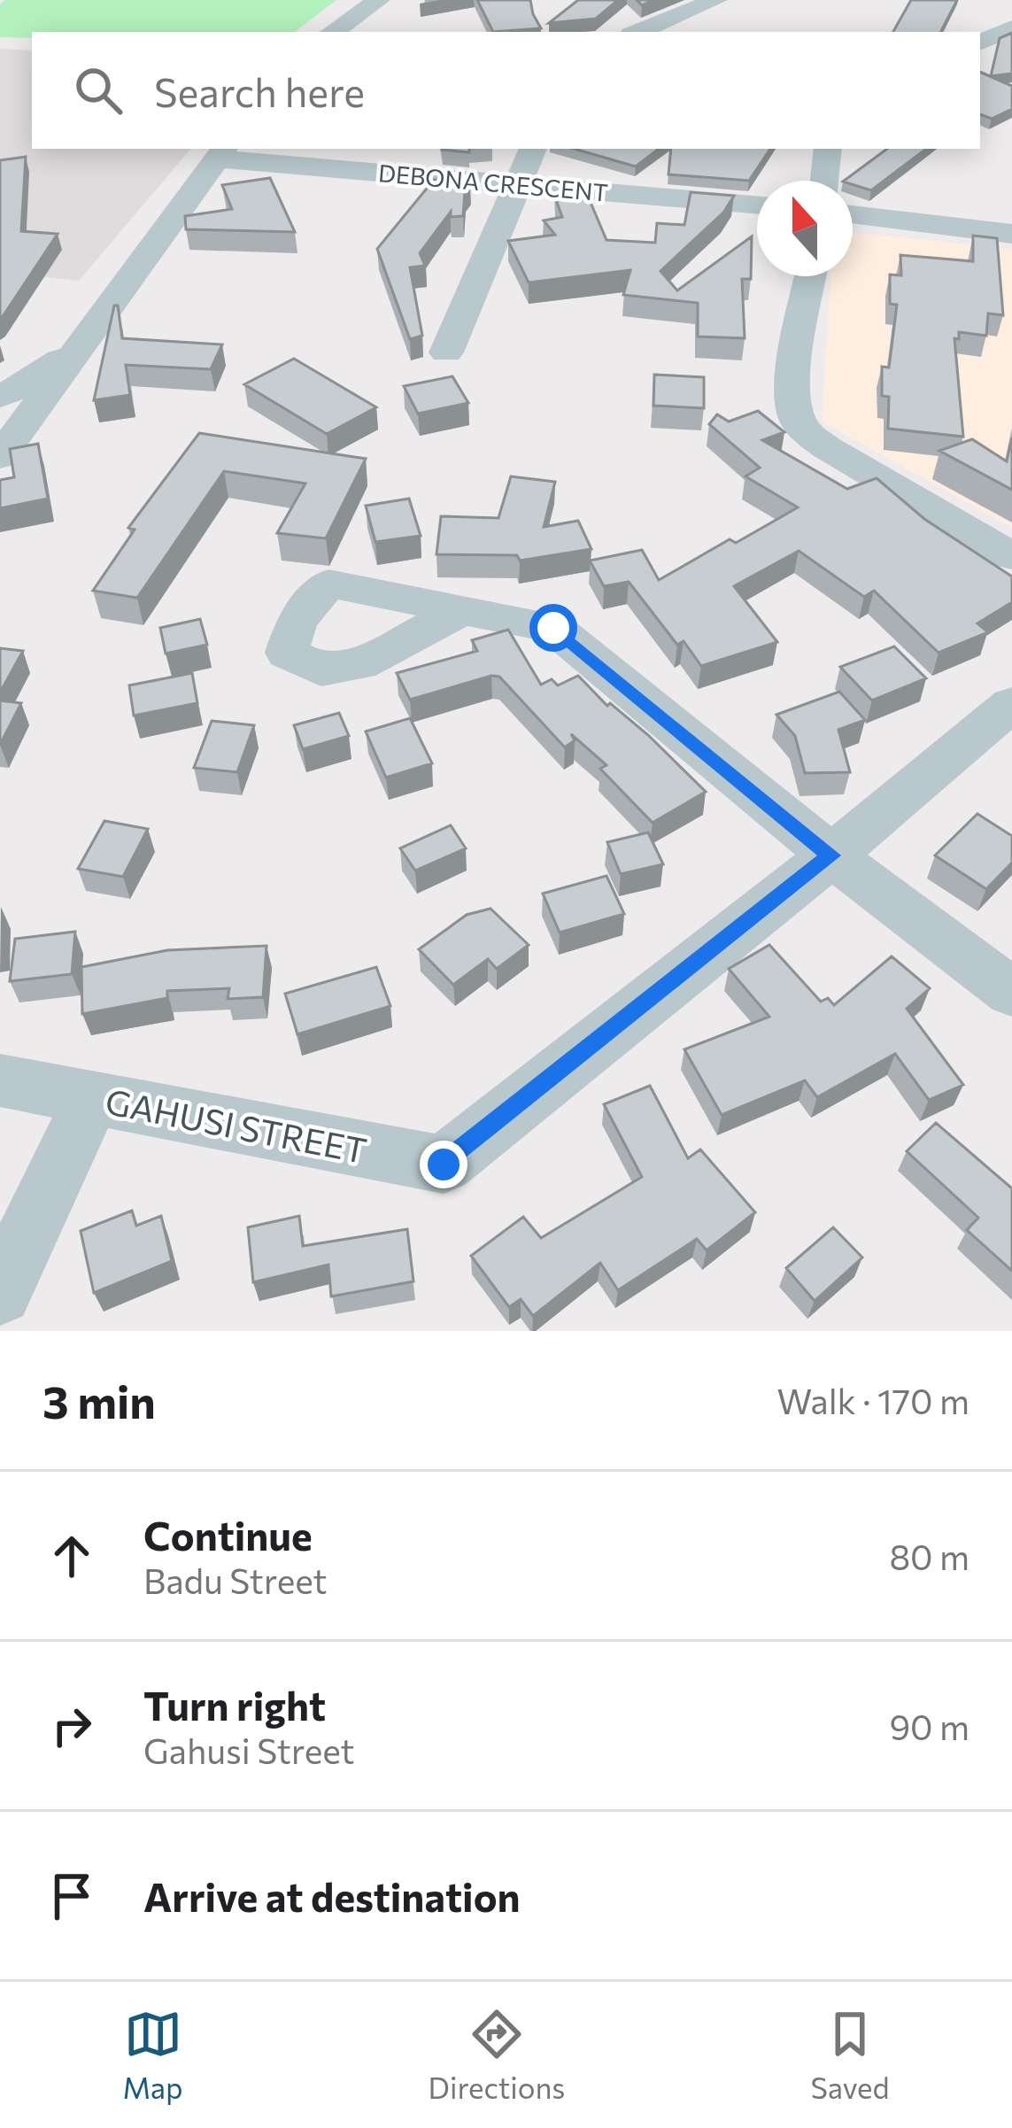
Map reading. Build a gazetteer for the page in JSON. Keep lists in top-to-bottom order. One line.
{"streets":{"street":["DEBONA CRESCENT","GAHUSI STREET"]},"north":"top","page":{"search":"Search here","heading":["3 min","Walk · 170 m"],"list":[["Continue","Badu Street","80 m"],["Turn right","Gahusi Street","90 m"],"Arrive at destination"],"nav":["Map","Directions","Saved"]}}
